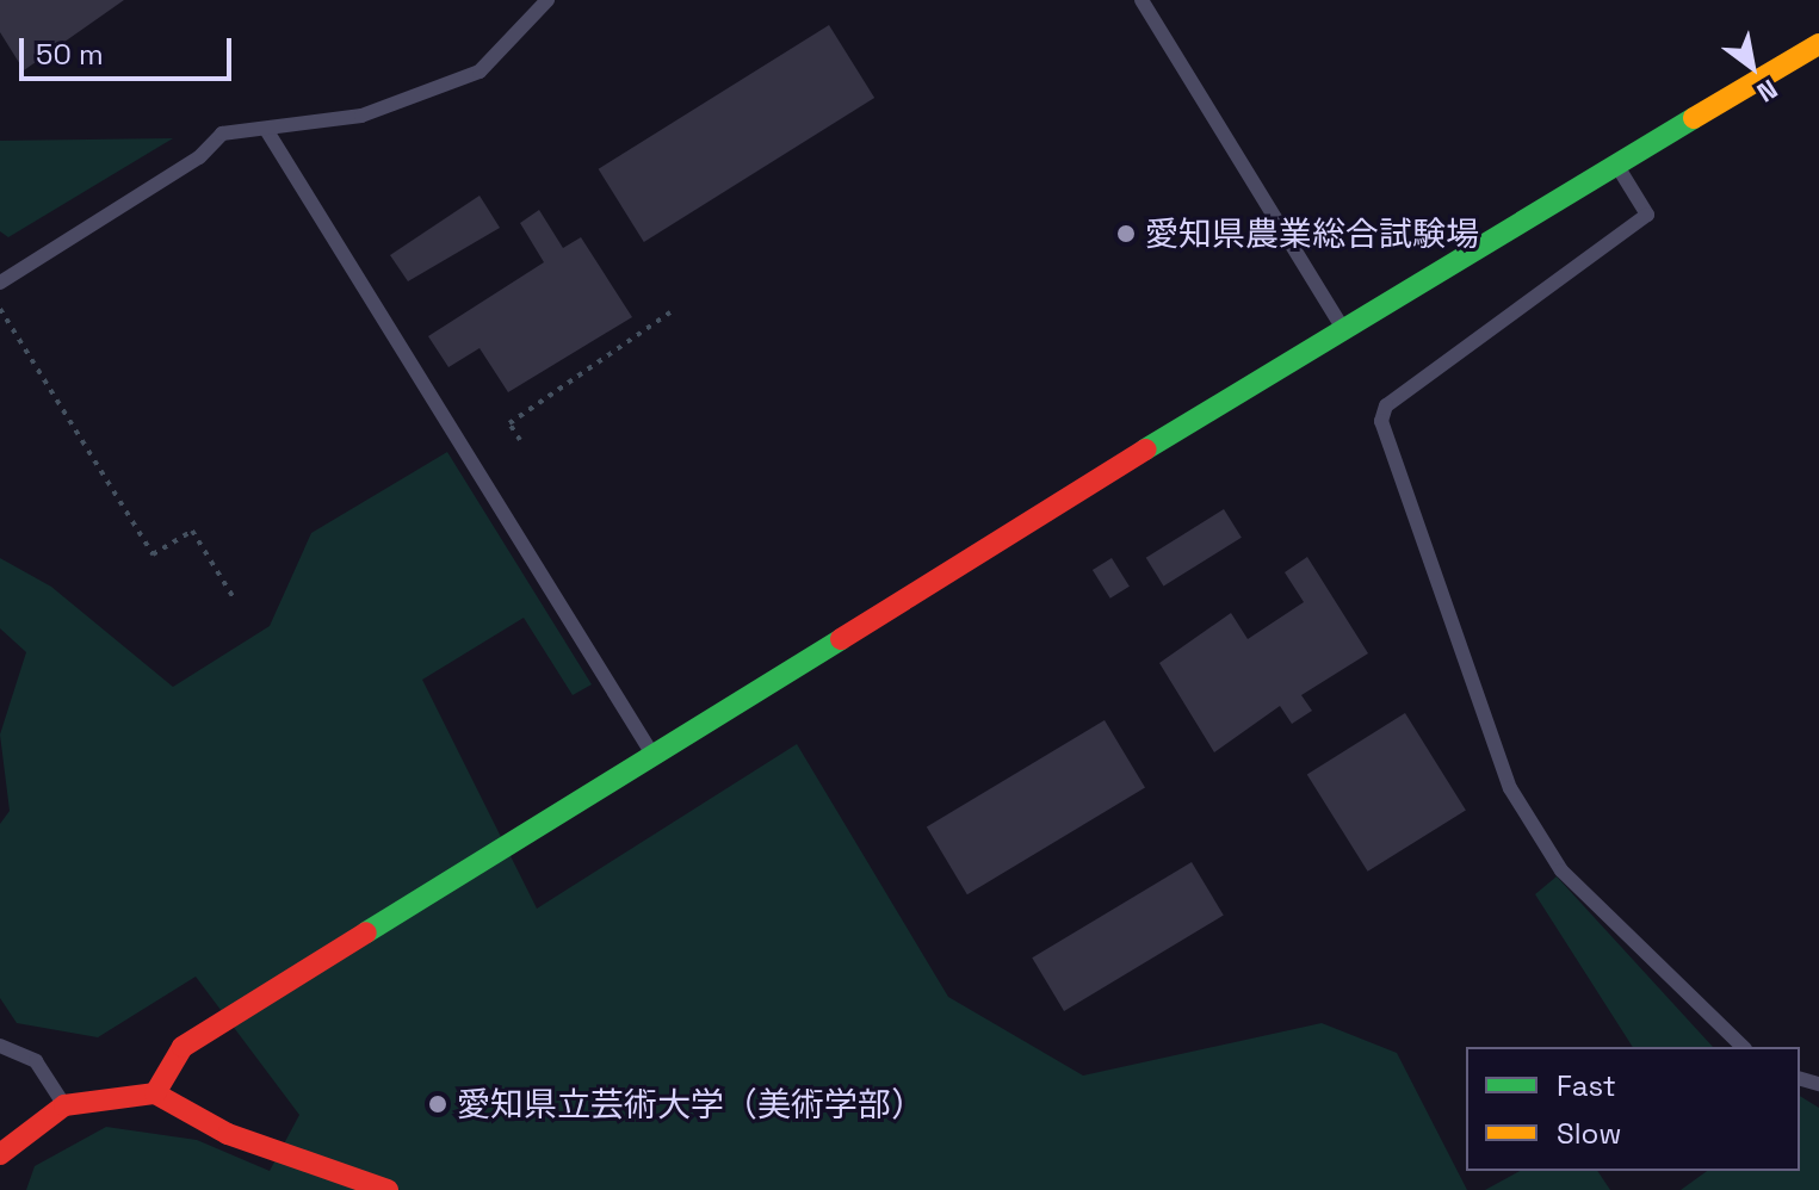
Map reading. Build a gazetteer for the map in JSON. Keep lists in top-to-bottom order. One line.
{"places":["愛知県農業総合試験場","愛知県立芸術大学（美術学部）"],"legend":["Fast","Slow"],"scale_bar":"50 m","north":"bottom right"}
